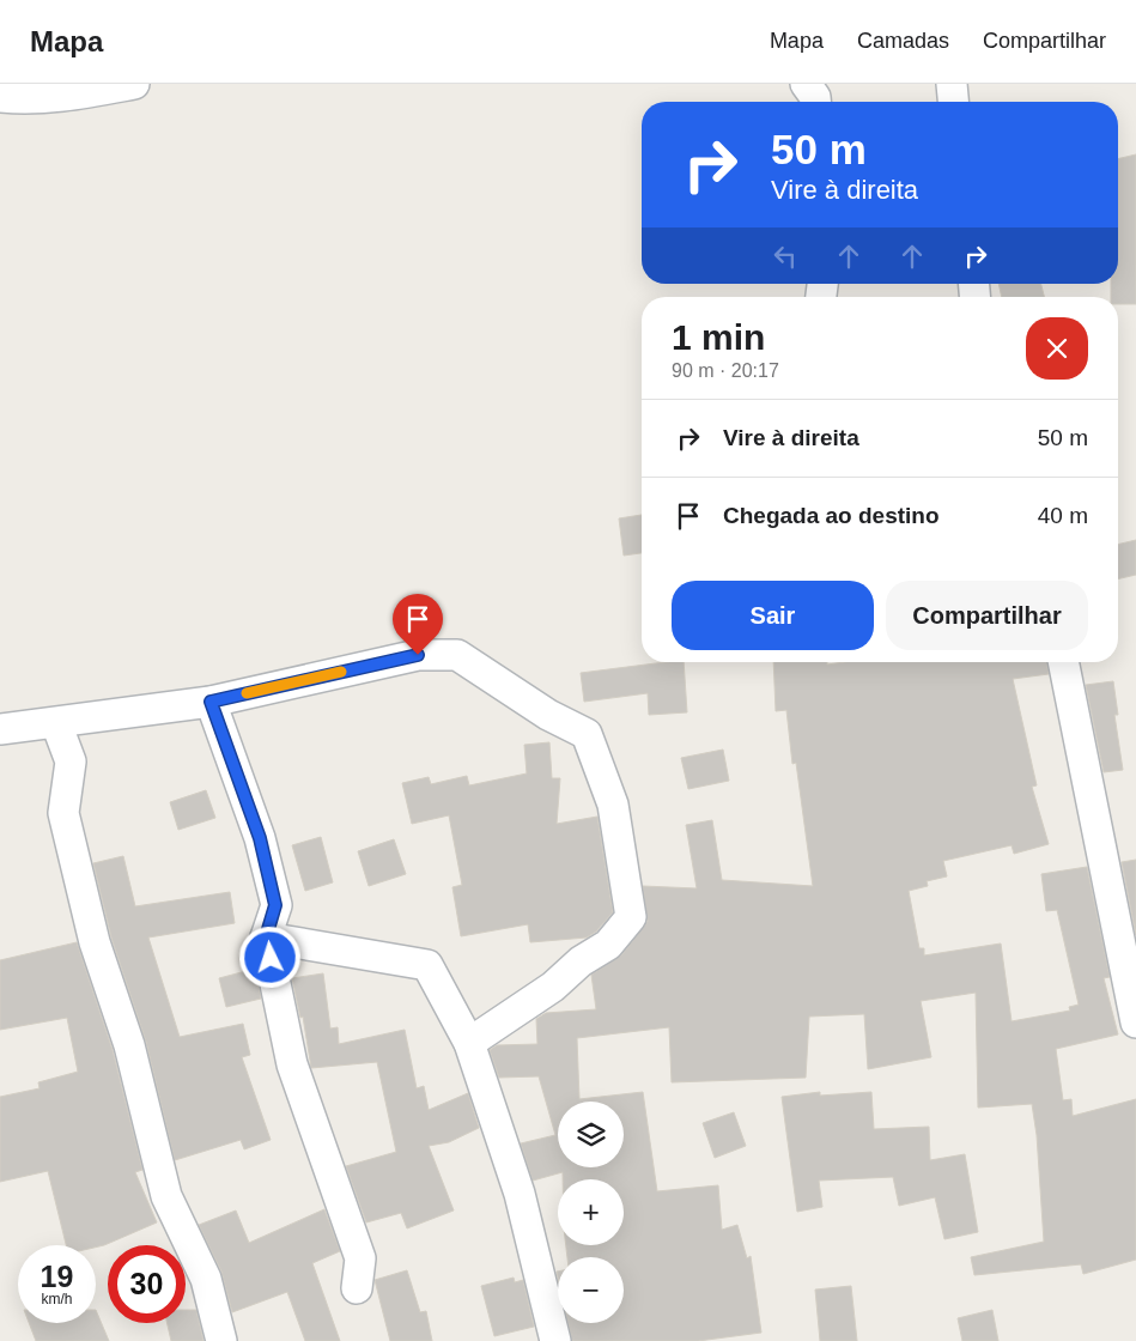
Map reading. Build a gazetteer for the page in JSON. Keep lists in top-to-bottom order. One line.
{"page":{"header":"Mapa","nav":["Mapa","Camadas","Compartilhar"],"turn":["50 m","Vire à direita"],"heading":["1 min","90 m · 20:17"],"list":[{"name":"Vire à direita","value":"50 m"},{"name":"Chegada ao destino","value":"40 m"}],"buttons":["Sair","Compartilhar"],"map_buttons":["+","−"],"speed":"19 km/h","limit":"30"}}
